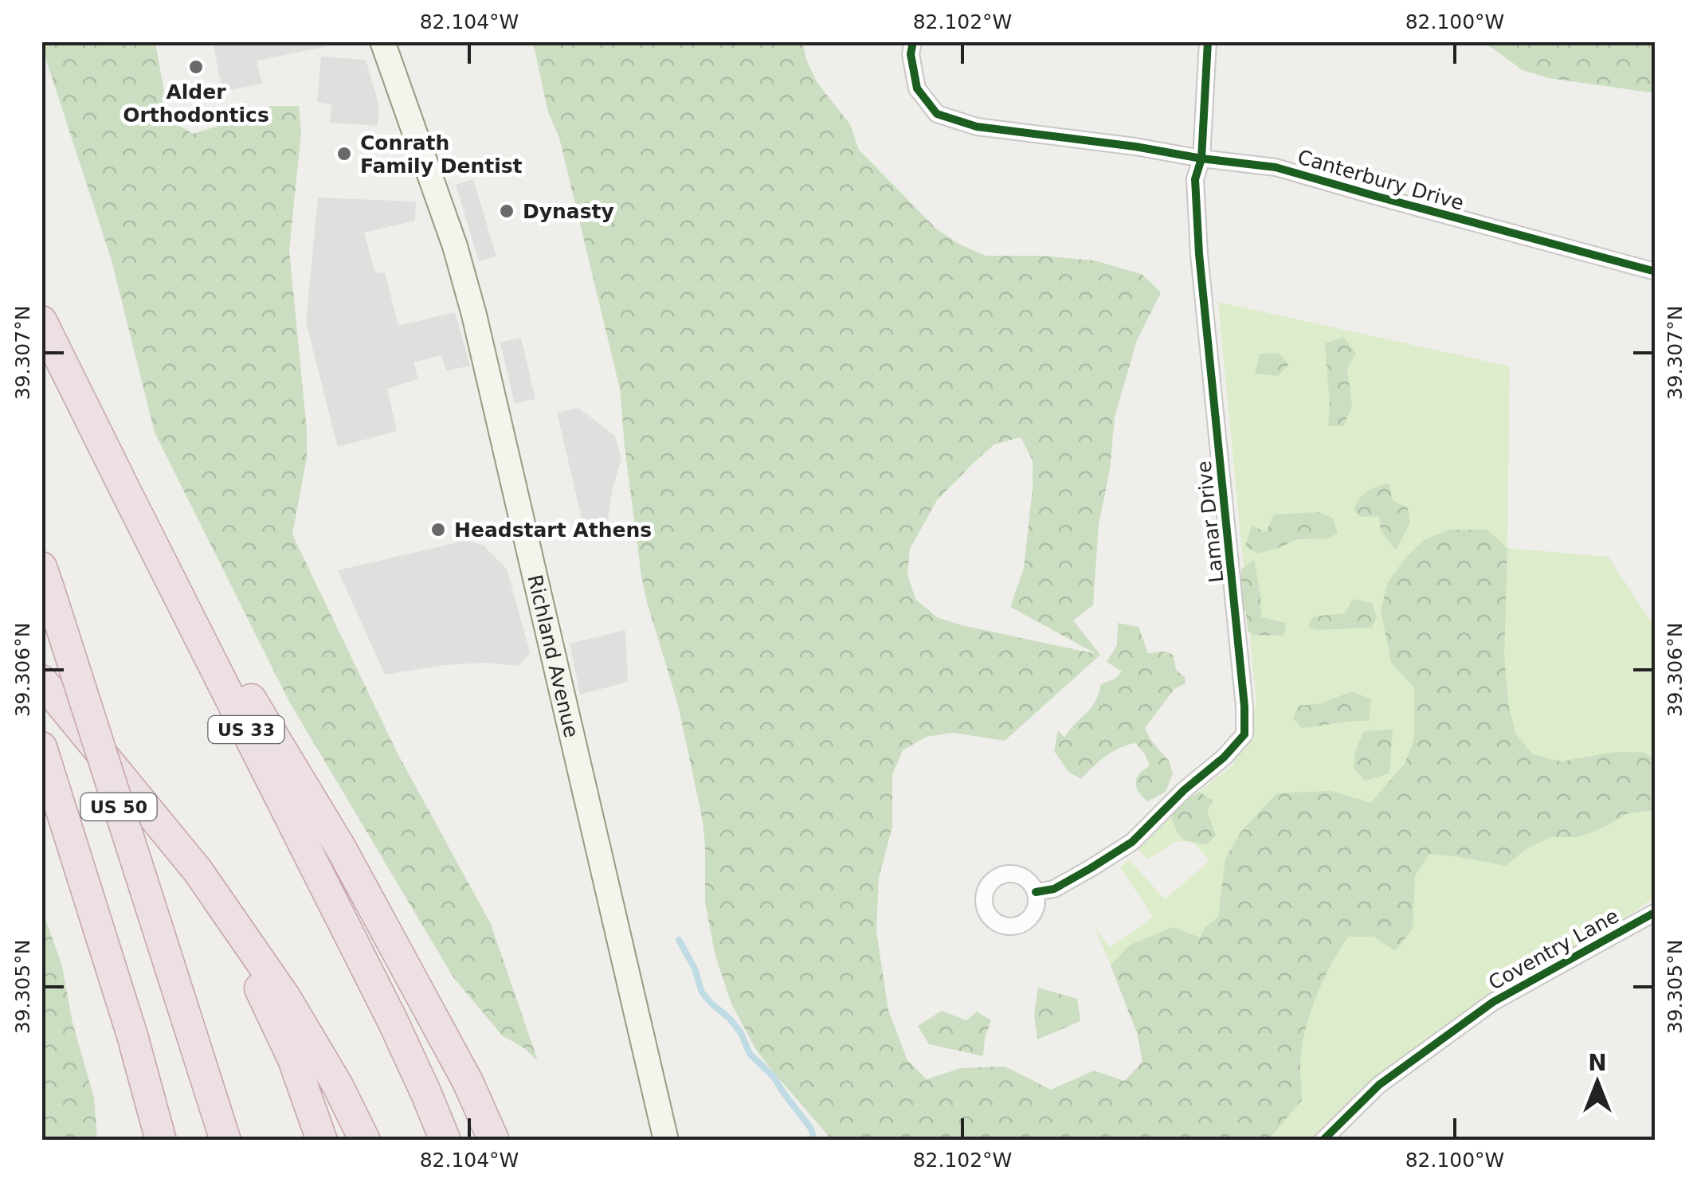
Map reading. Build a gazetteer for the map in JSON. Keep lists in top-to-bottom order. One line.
{"streets":{"highway":["US 33","US 50"],"main road":["Richland Avenue"],"street":["Canterbury Drive","Lamar Drive","Coventry Lane"]},"crossings":[["Canterbury Drive","Lamar Drive"]],"places":["Alder Orthodontics","Conrath Family Dentist","Dynasty","Headstart Athens"],"north":"top","coordinates":["82.104°W","82.102°W","82.100°W","39.307°N","39.306°N","39.305°N"]}
